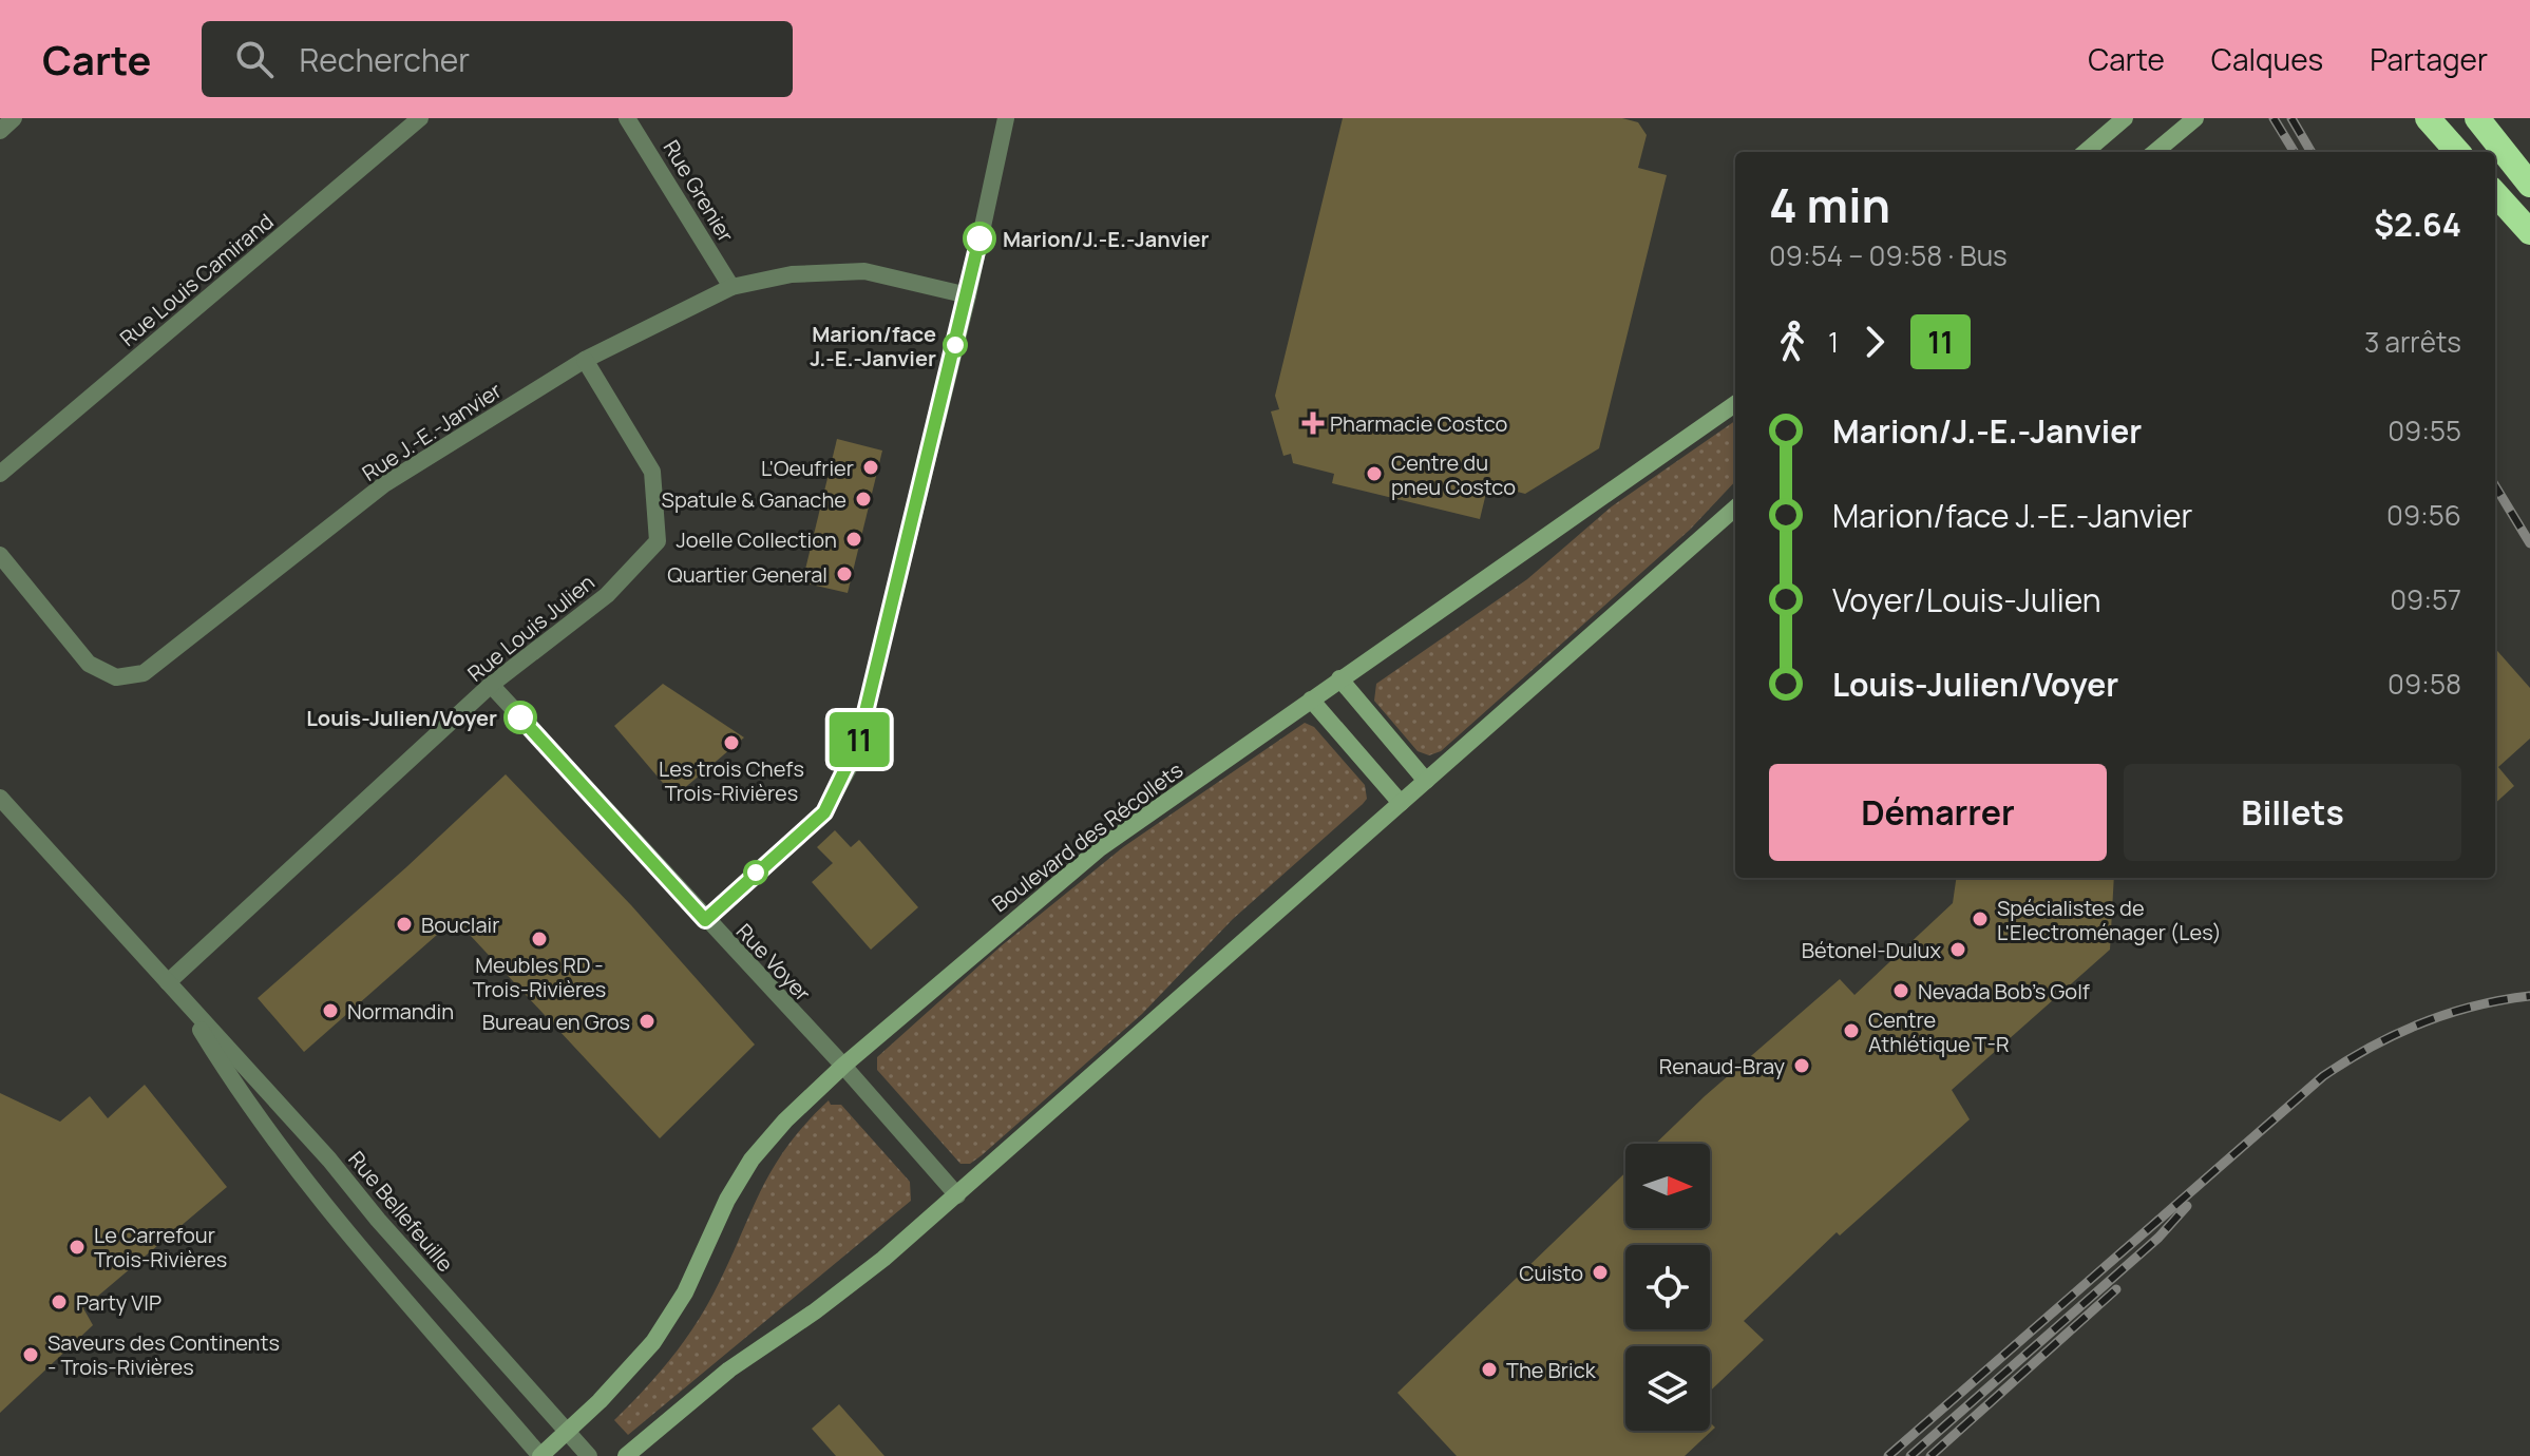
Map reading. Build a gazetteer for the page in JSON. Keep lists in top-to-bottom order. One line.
{"streets":{"main road":["Boulevard des Récollets"],"street":["Rue Grenier","Rue Louis Camirand","Rue J.-E.-Janvier","Rue Louis Julien","Rue Voyer","Rue Bellefeuille"]},"crossings":[["Rue Grenier","Rue J.-E.-Janvier"],["Rue J.-E.-Janvier","Rue Louis Julien"],["Rue Louis Julien","Rue Voyer"],["Rue Louis Julien","Rue Bellefeuille"],["Boulevard des Récollets","Rue Voyer"],["Boulevard des Récollets","Rue Bellefeuille"]],"places":{"other":["Marion/J.-E.-Janvier","Marion/face J.-E.-Janvier","L'Oeufrier","Centre du pneu Costco","Spatule & Ganache","Joelle Collection","Quartier General","Louis-Julien/Voyer","Les trois Chefs Trois-Rivières","Spécialistes de L'Electroménager (Les)","Bouclair","Meubles RD - Trois-Rivières","Bétonel-Dulux","Nevada Bob's Golf","Normandin","Bureau en Gros","Centre Athlétique T-R","Renaud-Bray","Le Carrefour Trois-Rivières","Cuisto","Party VIP","Saveurs des Continents - Trois-Rivières","The Brick"],"health":["Pharmacie Costco"]},"lines":["bus line 11"],"north":"right","page":{"header":"Carte","search":"Rechercher","nav":["Carte","Calques","Partager"],"on_map":"11","heading":["4 min","09:54 – 09:58 · Bus","$2.64"],"legs":["1","11","3 arrêts"],"list":[{"name":"Marion/J.-E.-Janvier","value":"09:55"},{"name":"Marion/face J.-E.-Janvier","value":"09:56"},{"name":"Voyer/Louis-Julien","value":"09:57"},{"name":"Louis-Julien/Voyer","value":"09:58"}],"buttons":["Démarrer","Billets"]}}
